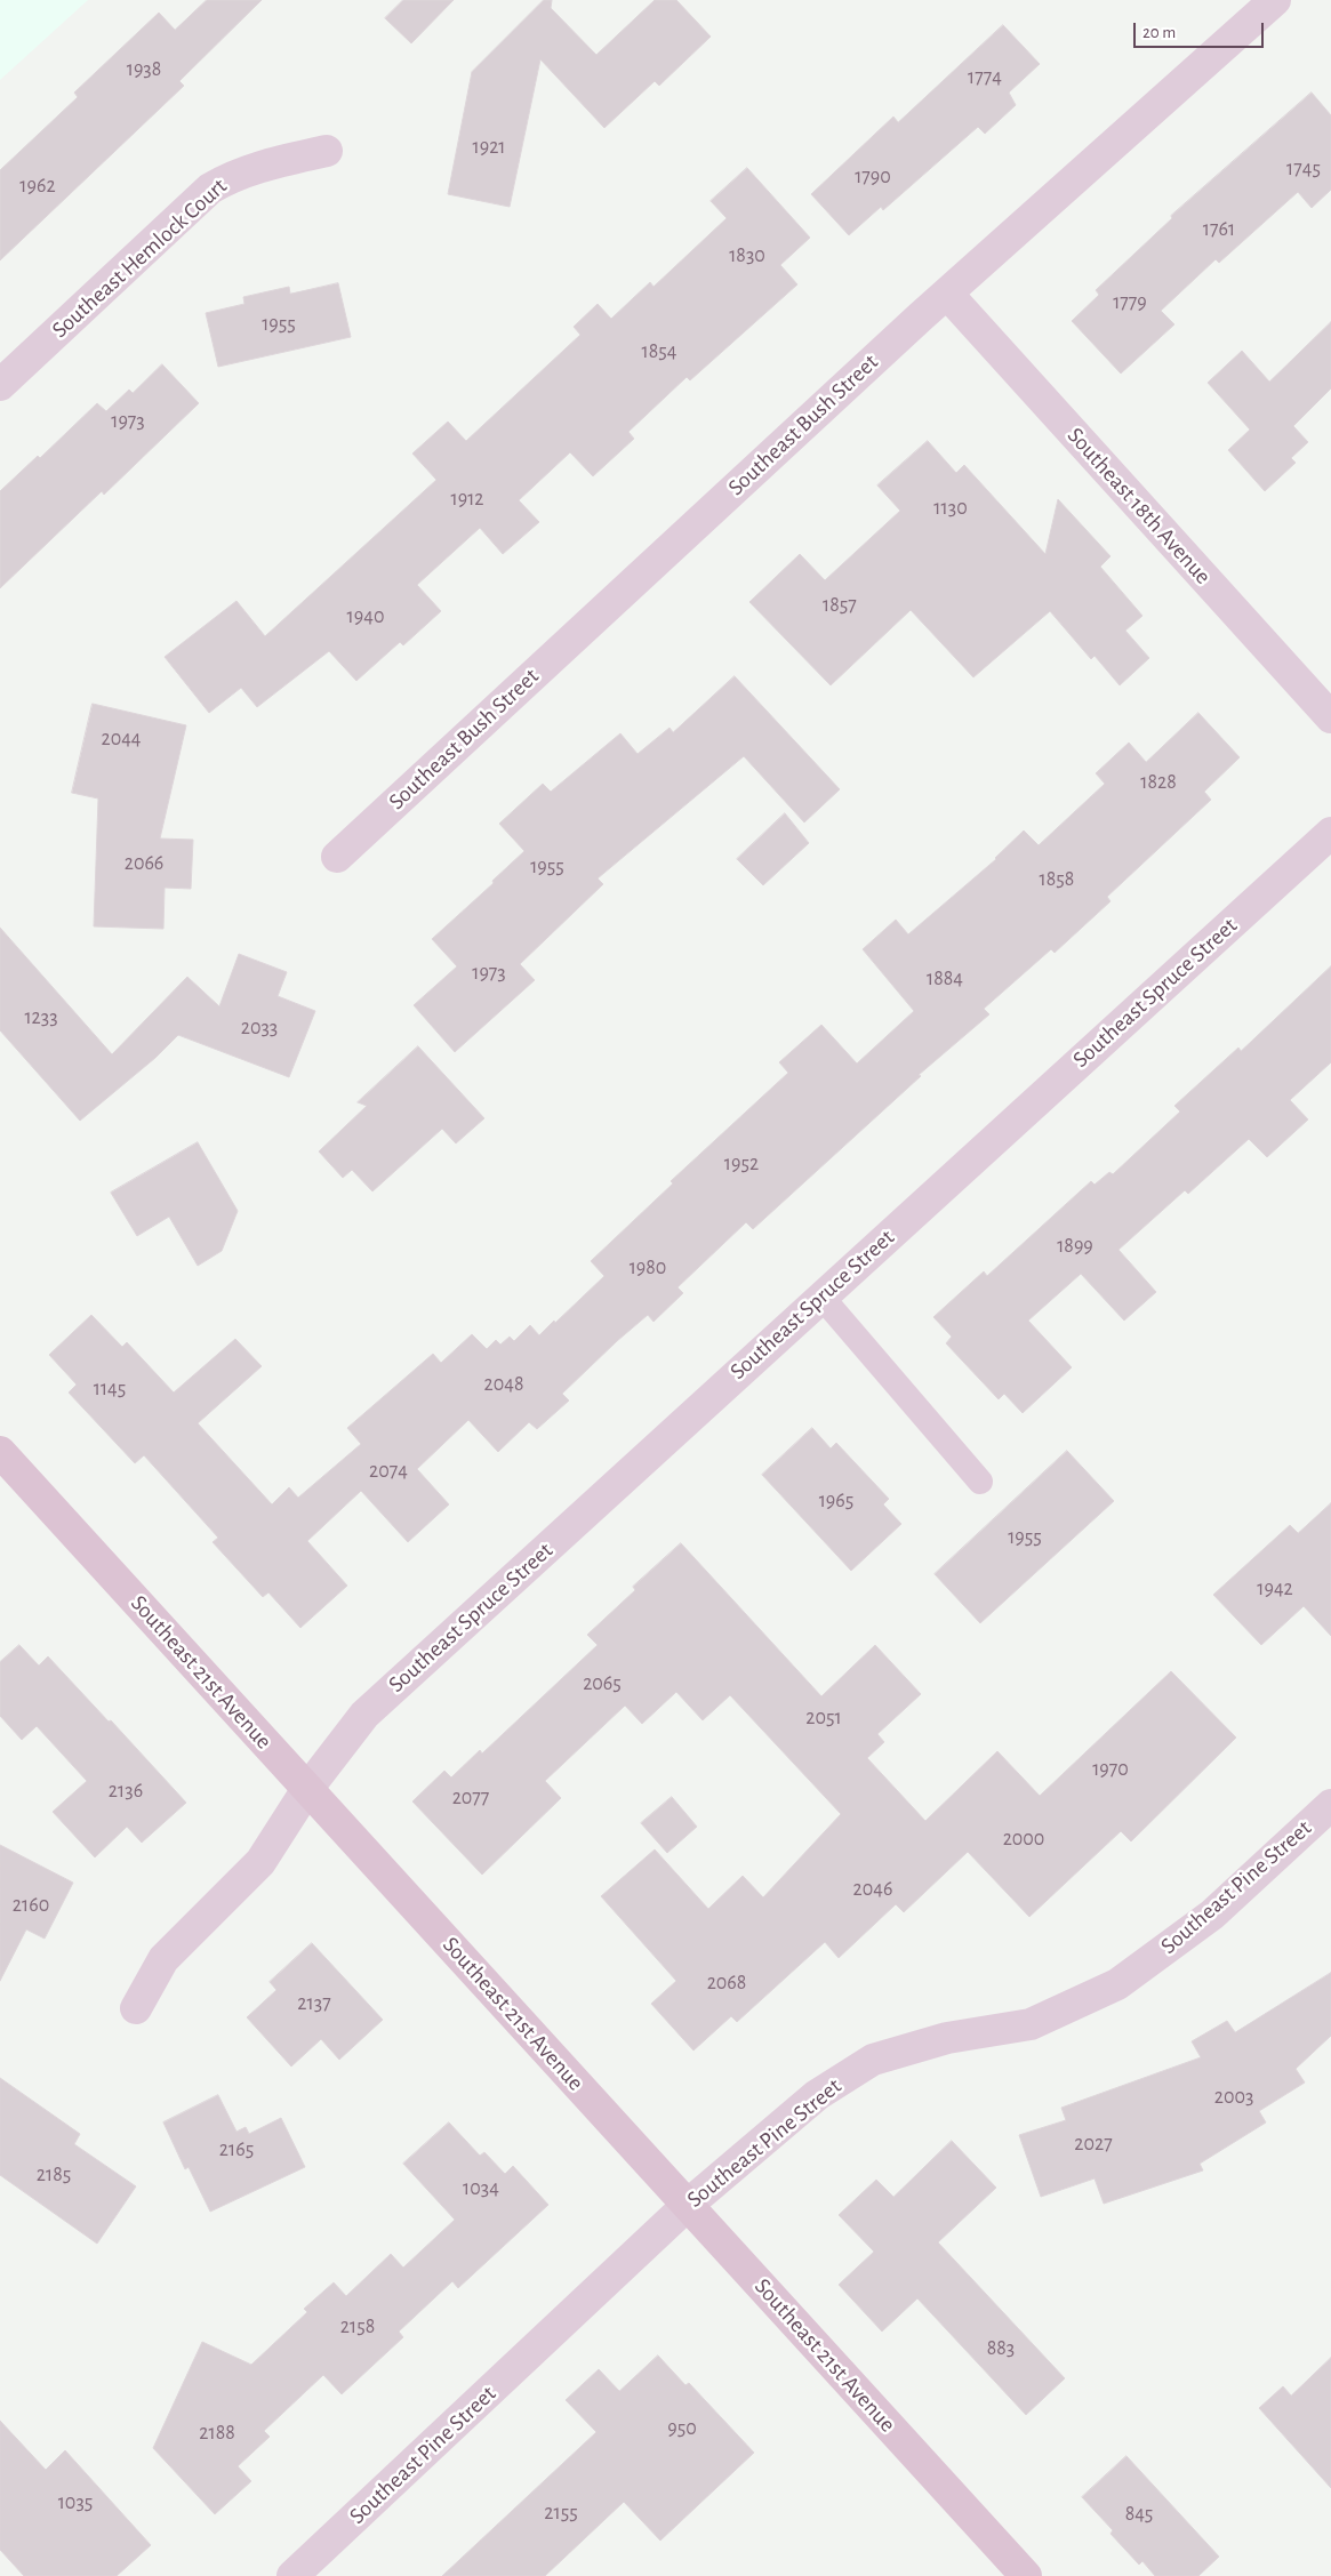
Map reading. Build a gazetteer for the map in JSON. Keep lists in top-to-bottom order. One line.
{"streets":{"street":["Southeast Hemlock Court","Southeast Bush Street","Southeast 18th Avenue","Southeast Spruce Street","Southeast 21st Avenue","Southeast Pine Street"]},"crossings":[["Southeast Bush Street","Southeast 18th Avenue"],["Southeast Spruce Street","Southeast 21st Avenue"],["Southeast 21st Avenue","Southeast Pine Street"]],"house_numbers":["1938","1774","1921","1745","1790","1962","1761","1830","1779","1955","1854","1973","1912","1130","1857","1940","2044","1828","2066","1955","1858","1973","1884","1233","2033","1952","1899","1980","2048","1145","2074","1965","1955","1942","2065","2051","1970","2136","2077","2000","2046","2160","2068","2137","2003","2027","2165","2185","1034","2158","883","950","2188","1035","2155","845"],"scale_bar":"20 m"}
